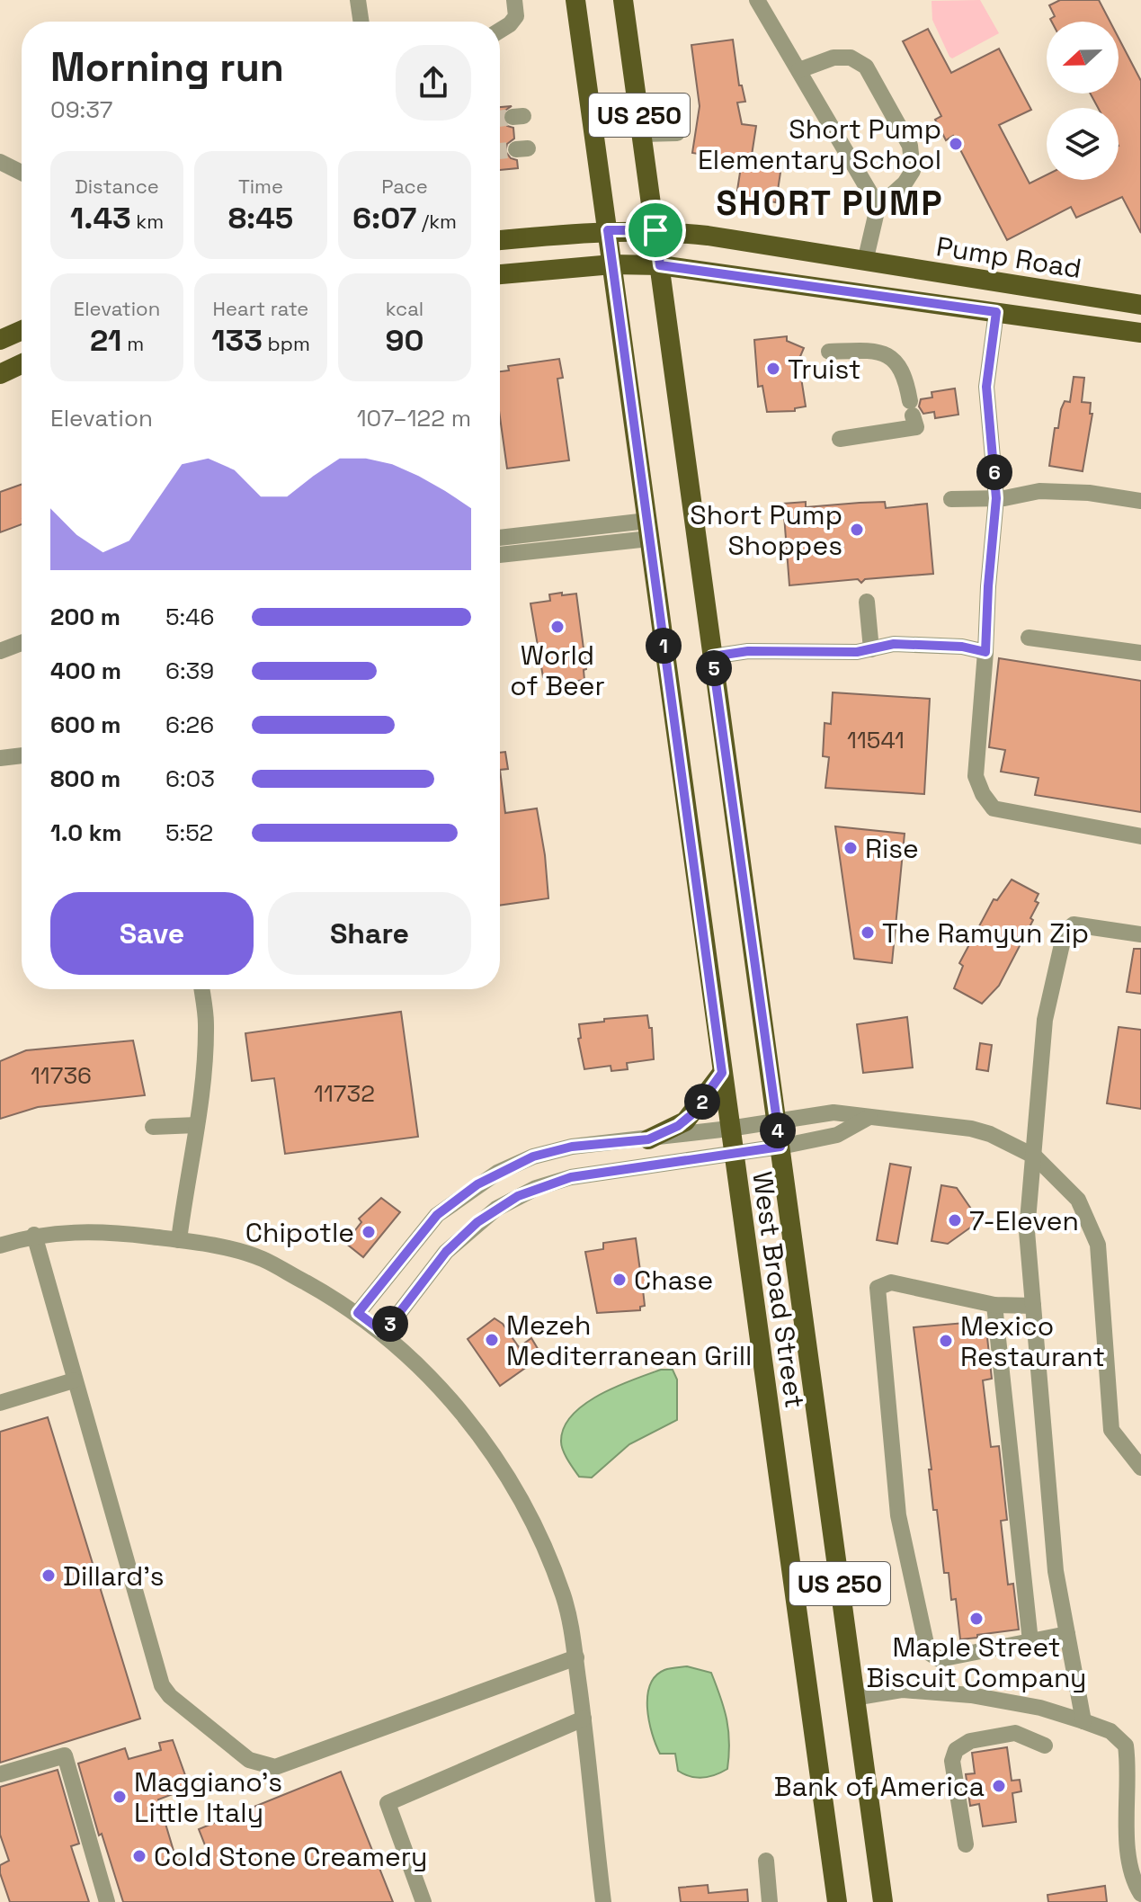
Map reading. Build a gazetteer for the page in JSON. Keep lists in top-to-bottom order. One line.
{"streets":{"main road":["US 250","Pump Road","West Broad Street"]},"crossings":[["Pump Road","West Broad Street"]],"districts":["SHORT PUMP"],"places":["Short Pump Elementary School","Truist","Short Pump Shoppes","World of Beer","Rise","The Ramyun Zip","7-Eleven","Chipotle","Chase","Mezeh Mediterranean Grill","Mexico Restaurant","Dillard's","Maple Street Biscuit Company","Bank of America","Maggiano's Little Italy","Cold Stone Creamery"],"house_numbers":["11541","11736","11732"],"north":"left","page":{"heading":["Morning run","09:37"],"stats":[["Distance","1.43 km"],["Time","8:45"],["Pace","6:07 /km"],["Elevation","21 m"],["Heart rate","133 bpm"],["kcal","90"]],"chart":["Elevation","107–122 m"],"pins":["6","1","5","2","4","3"],"list":[{"name":"200 m","note":"5:46"},{"name":"400 m","note":"6:39"},{"name":"600 m","note":"6:26"},{"name":"800 m","note":"6:03"},{"name":"1.0 km","note":"5:52"}],"buttons":["Save","Share"]}}
